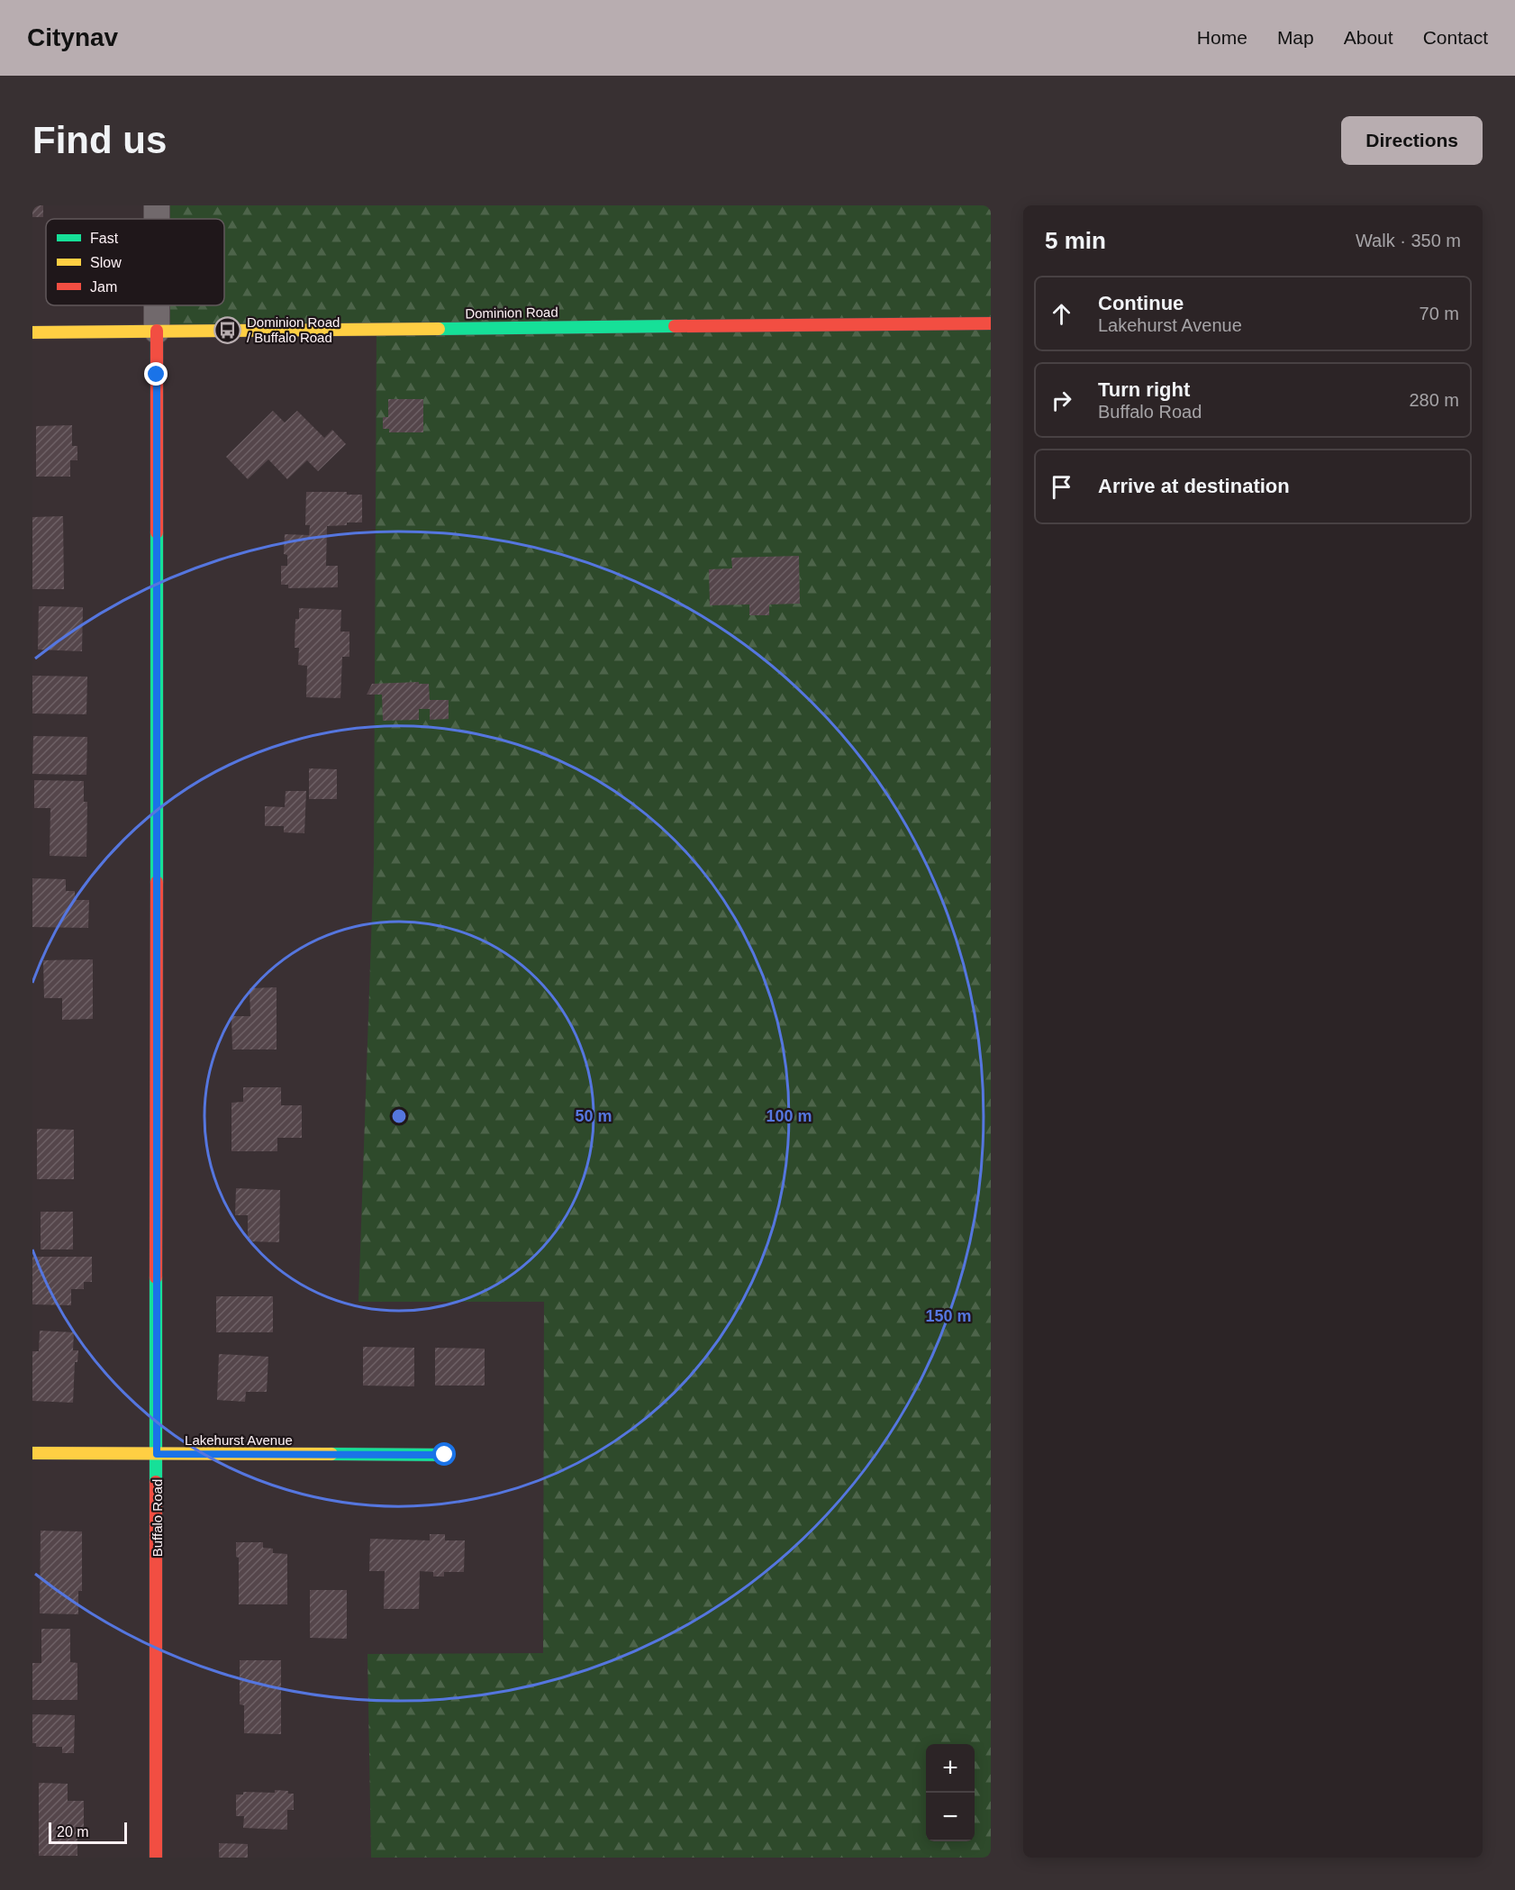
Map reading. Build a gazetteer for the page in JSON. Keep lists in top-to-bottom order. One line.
{"streets":{"street":["Dominion Road","Lakehurst Avenue","Buffalo Road"]},"crossings":[["Dominion Road","Buffalo Road"],["Lakehurst Avenue","Buffalo Road"]],"places":{"bus stop":["Dominion Road / Buffalo Road"]},"legend":["Fast","Slow","Jam"],"scale_bar":"20 m","page":{"header":"Citynav","nav":["Home","Map","About","Contact"],"buttons":"Directions","title":"Find us","heading":["5 min","Walk · 350 m"],"list":[["Continue","Lakehurst Avenue","70 m"],["Turn right","Buffalo Road","280 m"],"Arrive at destination"],"map_buttons":["+","−"],"scale":"20 m"},"rings":["50 m","100 m","150 m"]}
